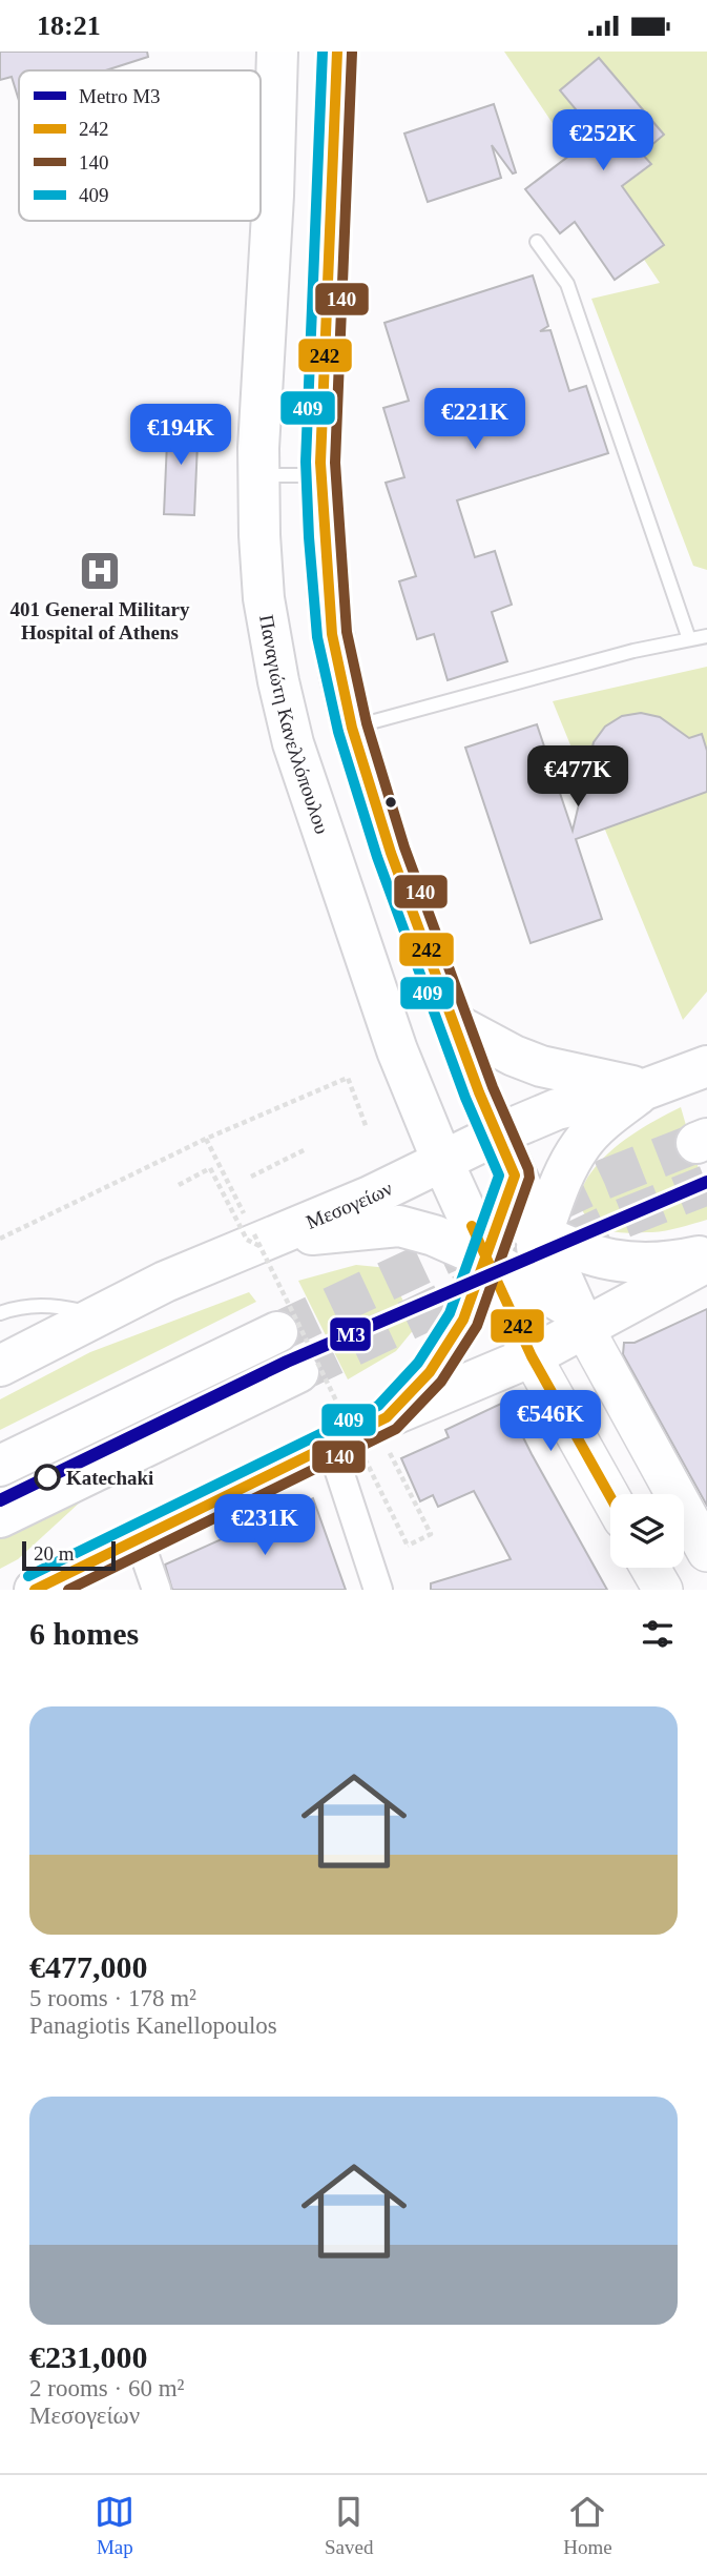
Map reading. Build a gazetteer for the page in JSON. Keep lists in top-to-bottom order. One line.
{"streets":{"main road":["Παναγιώτη Κανελλόπουλου","Μεσογείων"]},"crossings":[["Παναγιώτη Κανελλόπουλου","Μεσογείων"]],"places":{"hospital":["401 General Military Hospital of Athens"],"other":["Katechaki"]},"lines":["transit line 242","transit line 409","transit line 140","metro line Μ3"],"legend":["Metro Μ3","242","140","409"],"scale_bar":"20 m","page":{"status":"18:21","price":["€252K","€221K","€194K","€477K","€546K","€231K"],"scale":"20 m","heading":"6 homes","list":[{"name":"€477,000","note":"5 rooms · 178 m² · Panagiotis Kanellopoulos"},{"name":"€231,000","note":"2 rooms · 60 m² · Μεσογείων"}],"tabs":["Map","Saved","Home"]}}
